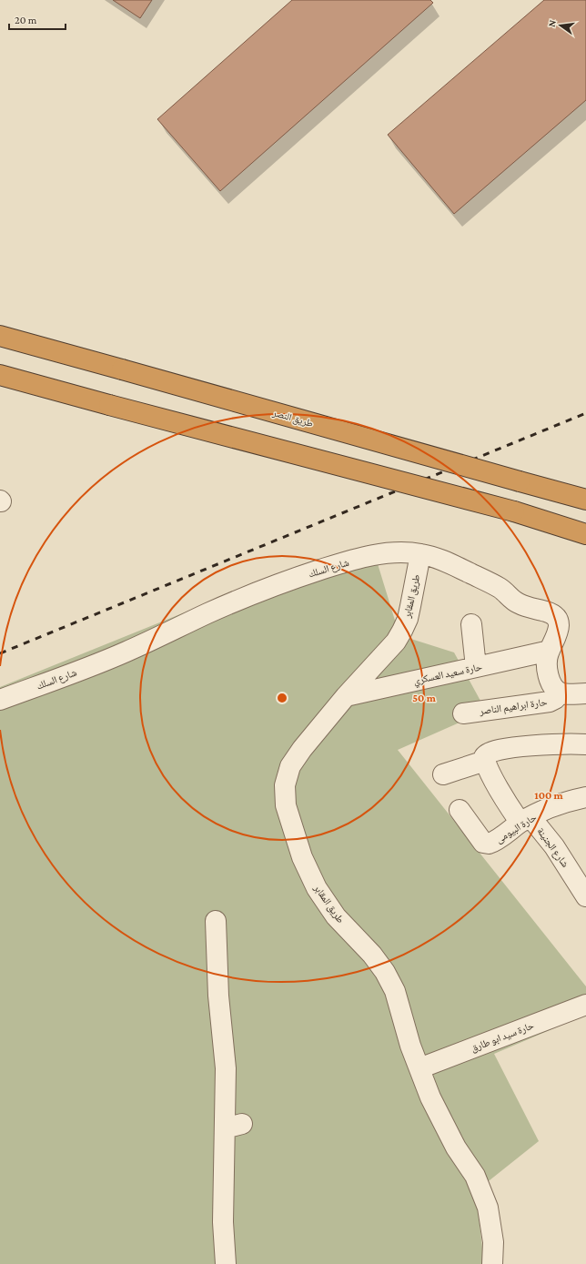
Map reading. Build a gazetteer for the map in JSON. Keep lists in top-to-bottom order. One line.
{"streets":{"highway":["طريق النصر"],"street":["شارع السلك","طريق المقابر","حارة سعيد العسكري","حارة ابراهيم الناصر","حارة البيومى","شارع الجنينة","حارة سيد ابو طارق"]},"crossings":[["شارع السلك","طريق المقابر"],["شارع السلك","حارة سعيد العسكري"],["شارع السلك","حارة ابراهيم الناصر"],["طريق المقابر","حارة سعيد العسكري"],["طريق المقابر","حارة سيد ابو طارق"],["حارة البيومى","شارع الجنينة"]],"scale_bar":"20 m","north":"left","rings":["50 m","100 m"]}
